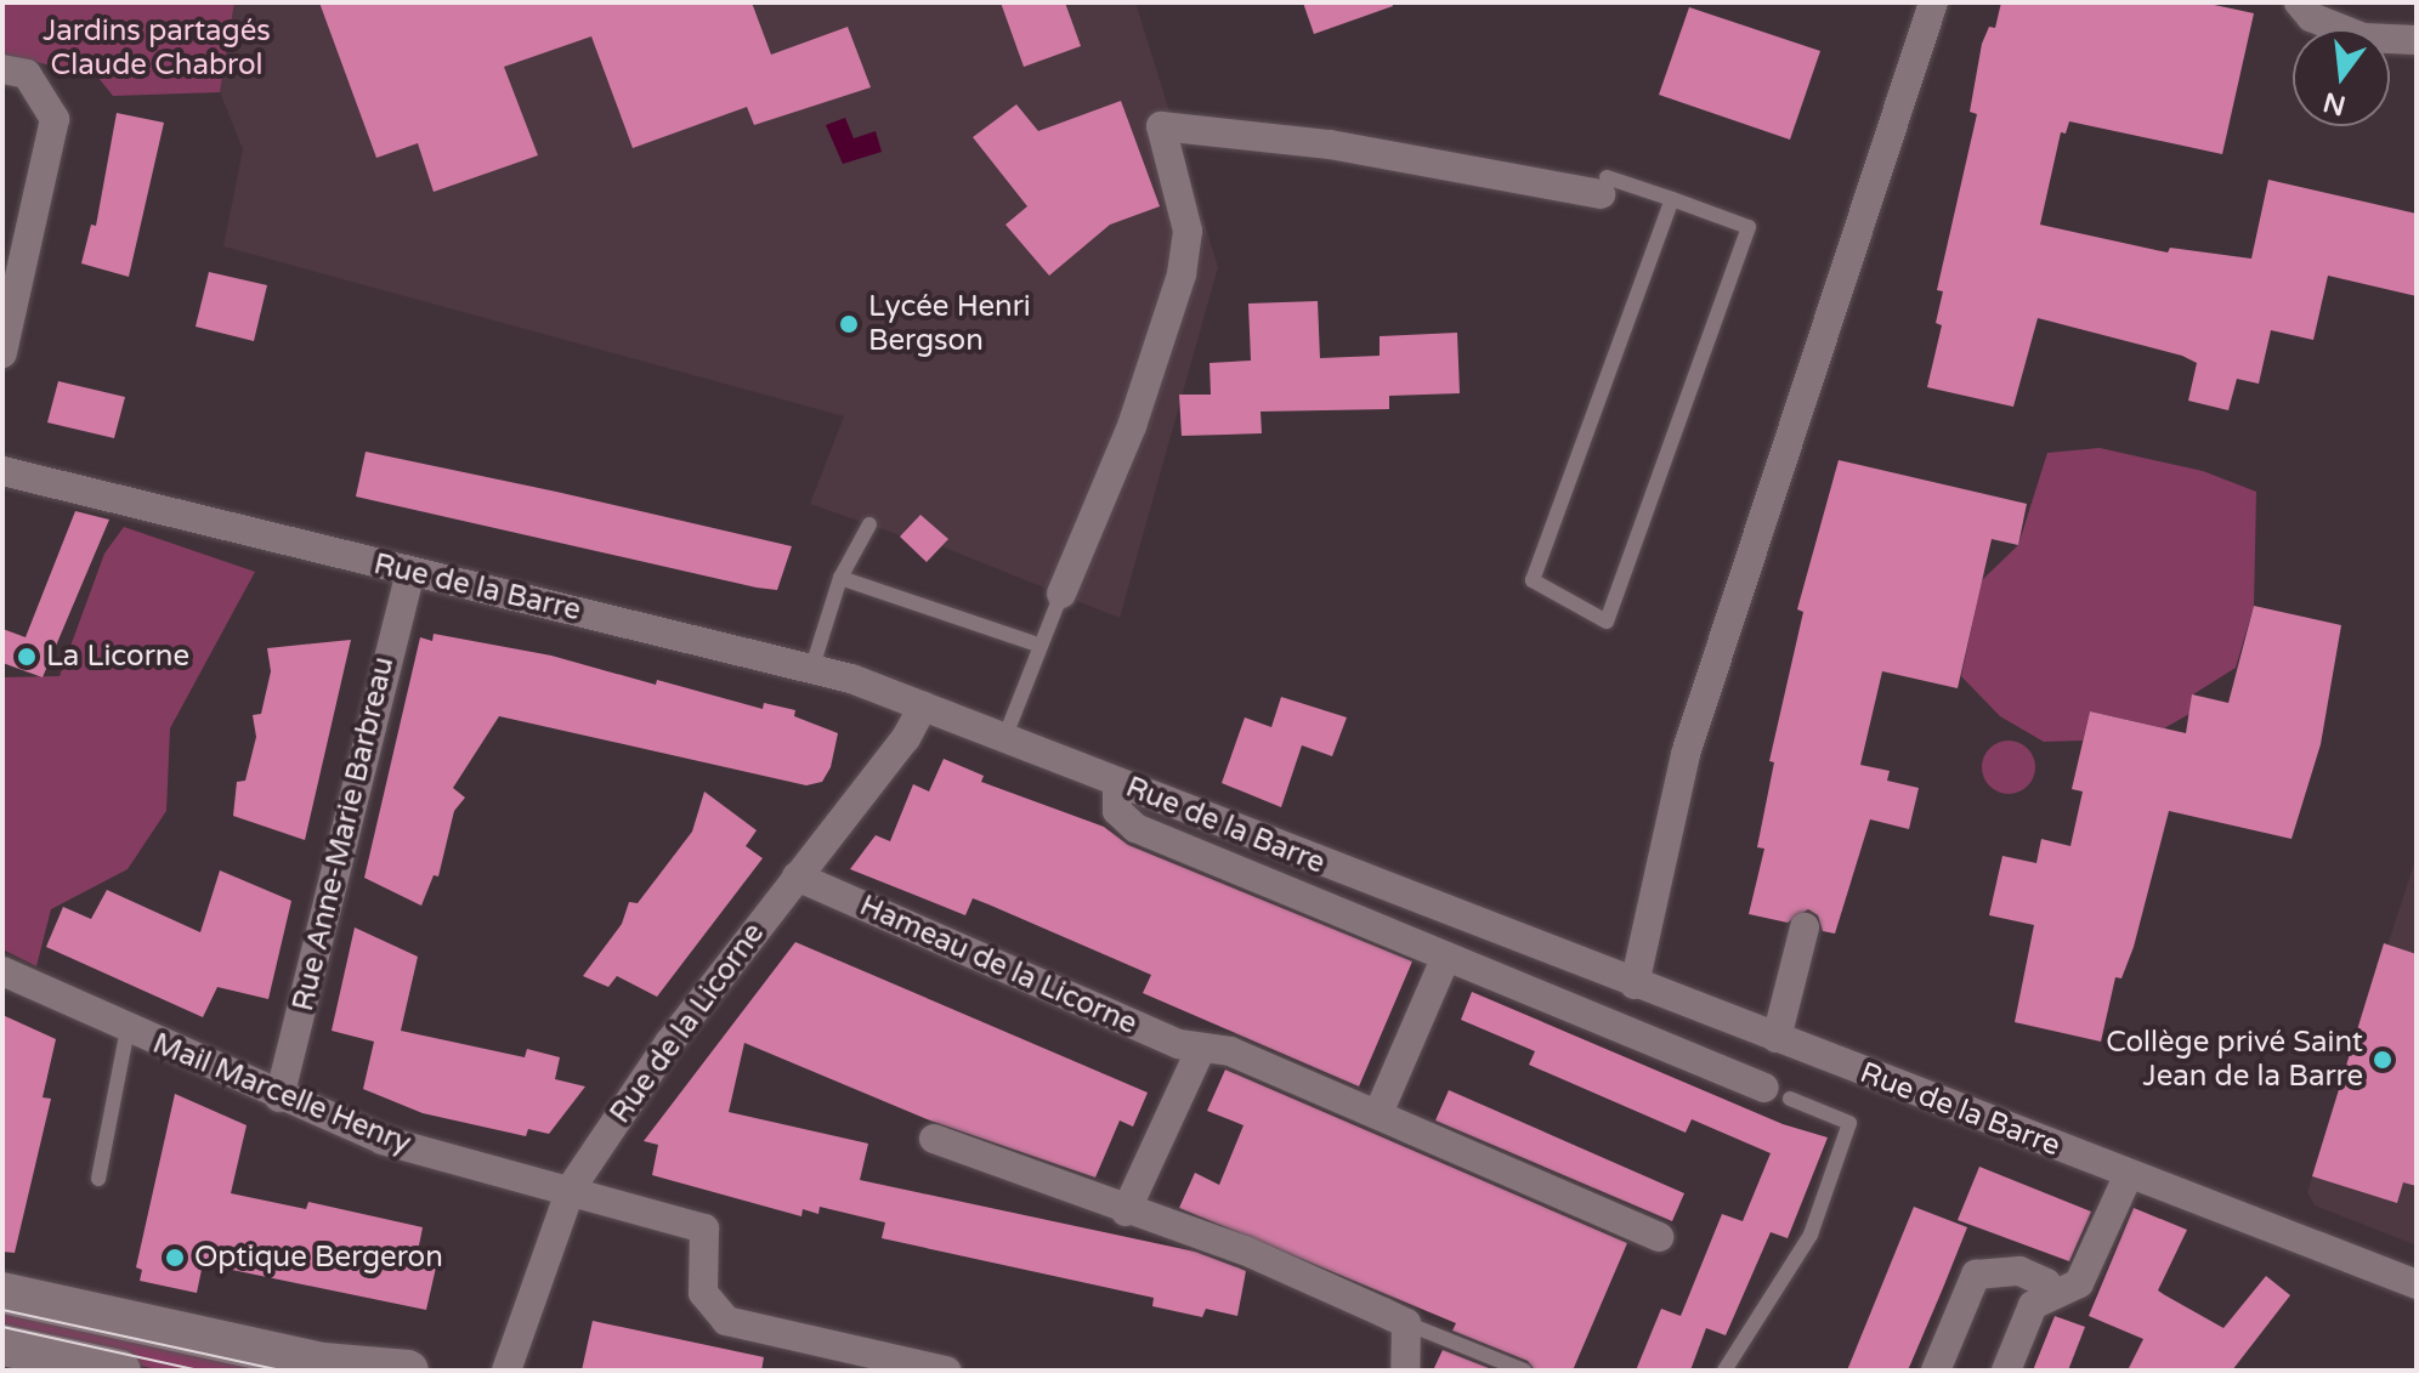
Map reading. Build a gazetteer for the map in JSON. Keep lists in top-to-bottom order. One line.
{"streets":{"street":["Rue de la Barre","Rue Anne-Marie Barbreau","Hameau de la Licorne","Rue de la Licorne","Mail Marcelle Henry"]},"crossings":[["Rue de la Barre","Rue Anne-Marie Barbreau"],["Rue de la Barre","Rue de la Licorne"],["Rue Anne-Marie Barbreau","Mail Marcelle Henry"],["Hameau de la Licorne","Rue de la Licorne"],["Rue de la Licorne","Mail Marcelle Henry"]],"parks":["Jardins partagés Claude Chabrol"],"places":["Lycée Henri Bergson","La Licorne","Collège privé Saint Jean de la Barre","Optique Bergeron"],"north":"bottom"}
